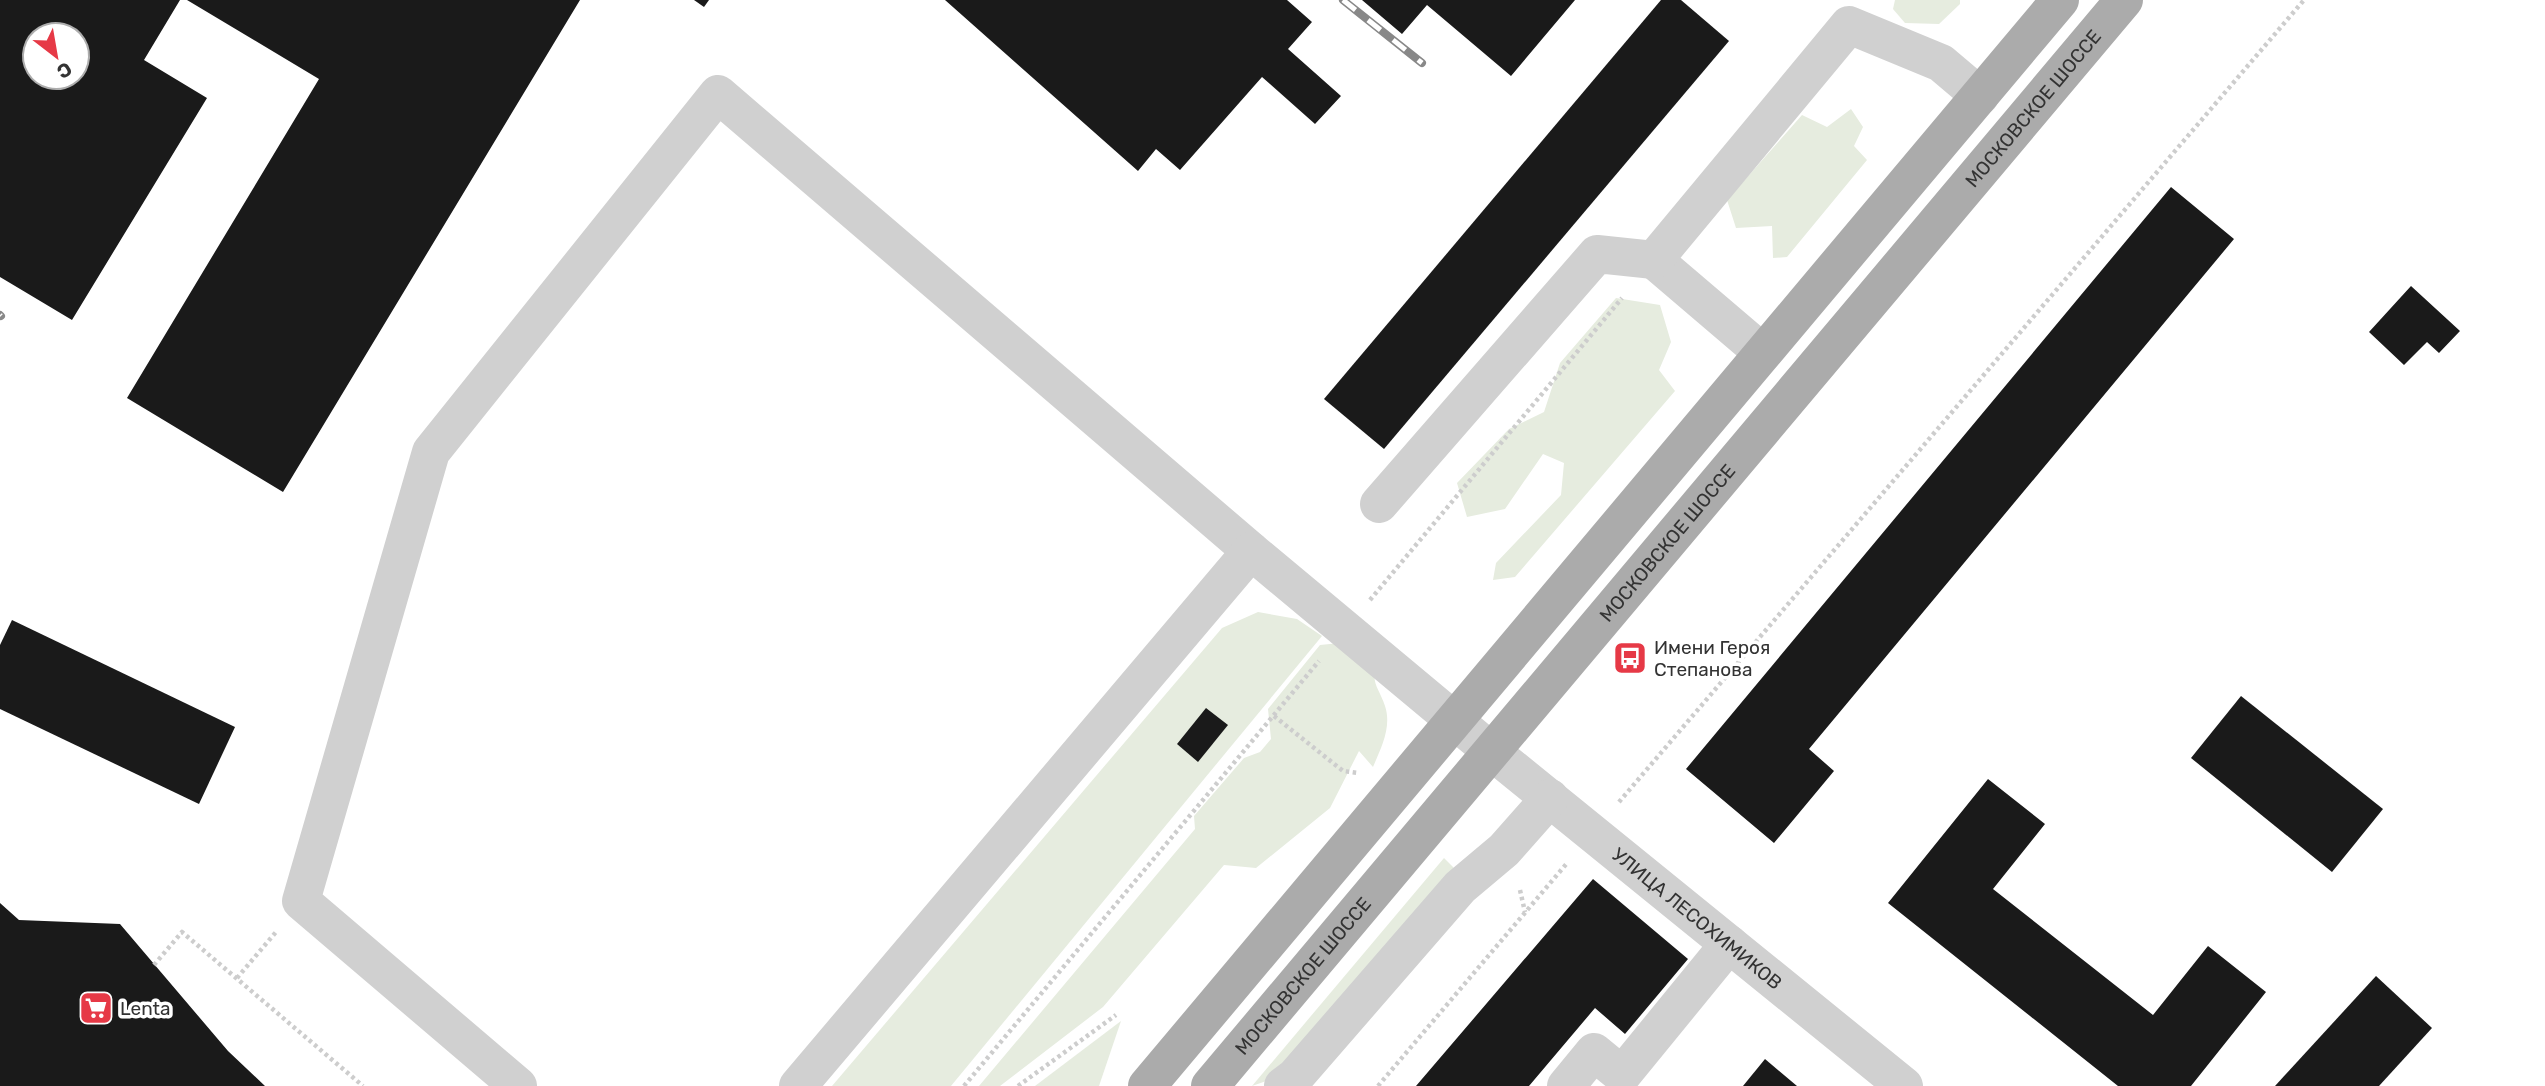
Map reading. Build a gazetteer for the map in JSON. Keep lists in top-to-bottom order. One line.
{"streets":{"main road":["МОСКОВСКОЕ ШОССЕ"],"street":["УЛИЦА ЛЕСОХИМИКОВ"]},"crossings":[["МОСКОВСКОЕ ШОССЕ","УЛИЦА ЛЕСОХИМИКОВ"]],"places":{"bus stop":["Имени Героя Степанова"],"supermarket":["Lenta"]},"north":"bottom right"}
